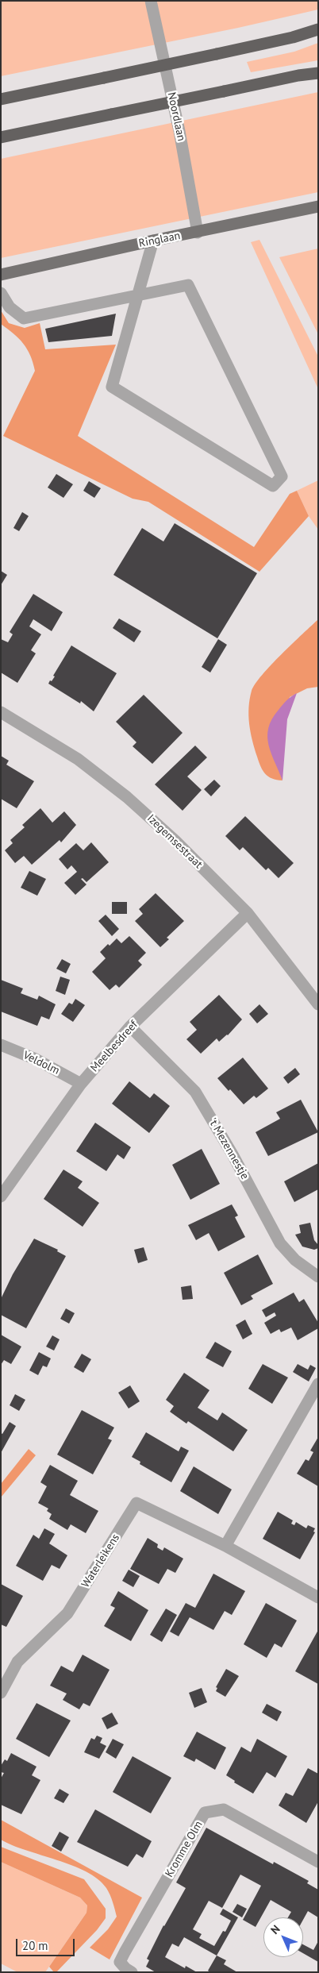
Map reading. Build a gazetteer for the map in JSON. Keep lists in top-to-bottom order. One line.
{"streets":{"main road":["Ringlaan"],"street":["Noordlaan","Izegemsestraat","Meelbesdreef","Veldolm","'t Mezennestje","Waterleikens","Kromme Olm"]},"crossings":[["Noordlaan","Ringlaan"],["Izegemsestraat","Meelbesdreef"],["Meelbesdreef","Veldolm"],["Meelbesdreef","'t Mezennestje"]],"scale_bar":"20 m","north":"top left"}
